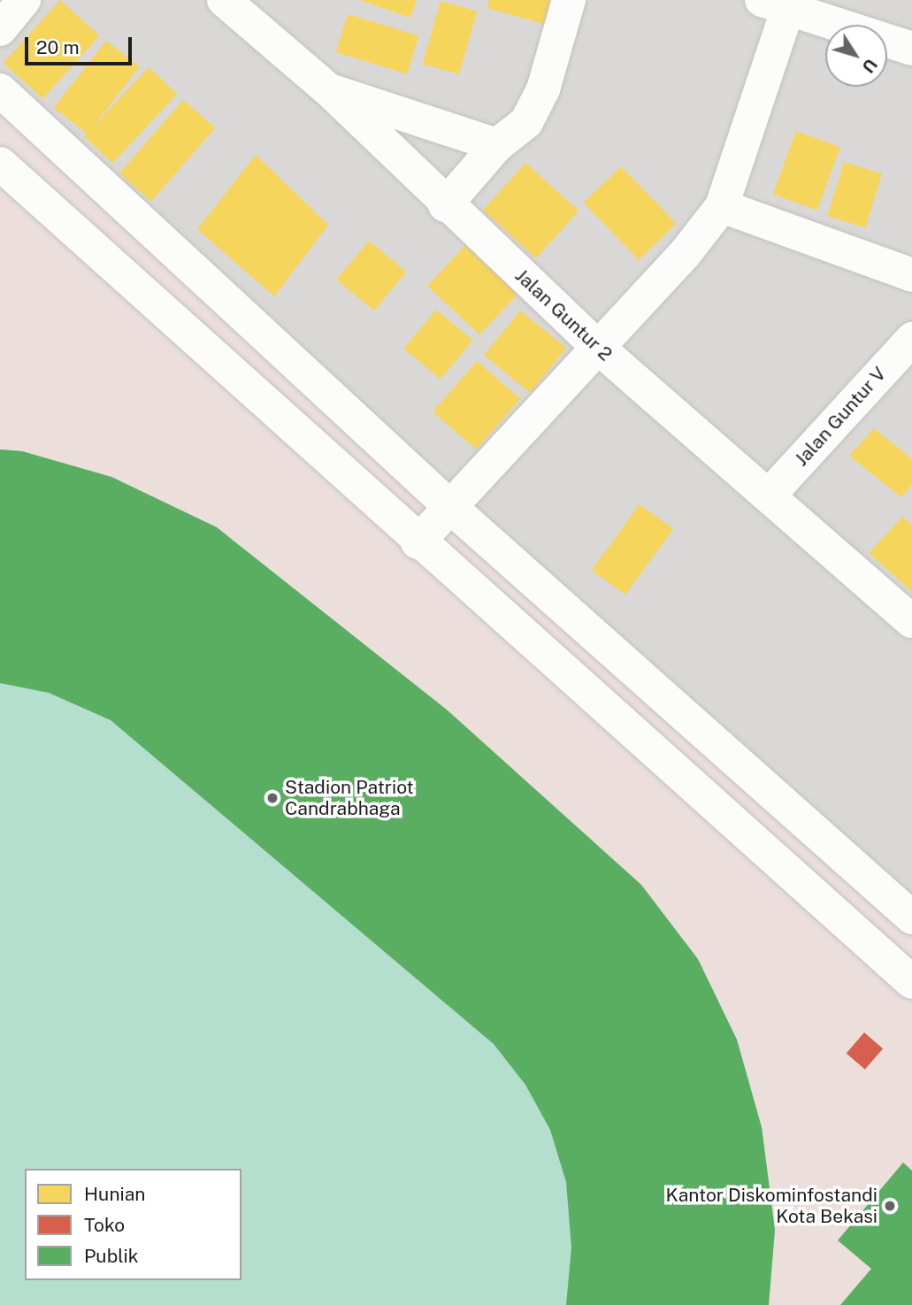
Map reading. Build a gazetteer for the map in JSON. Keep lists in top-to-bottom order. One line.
{"streets":{"street":["Jalan Guntur 2","Jalan Guntur V"]},"crossings":[["Jalan Guntur 2","Jalan Guntur V"]],"places":["Stadion Patriot Candrabhaga","Kantor Diskominfostandi Kota Bekasi"],"legend":["Hunian","Toko","Publik"],"scale_bar":"20 m","north":"bottom right"}
